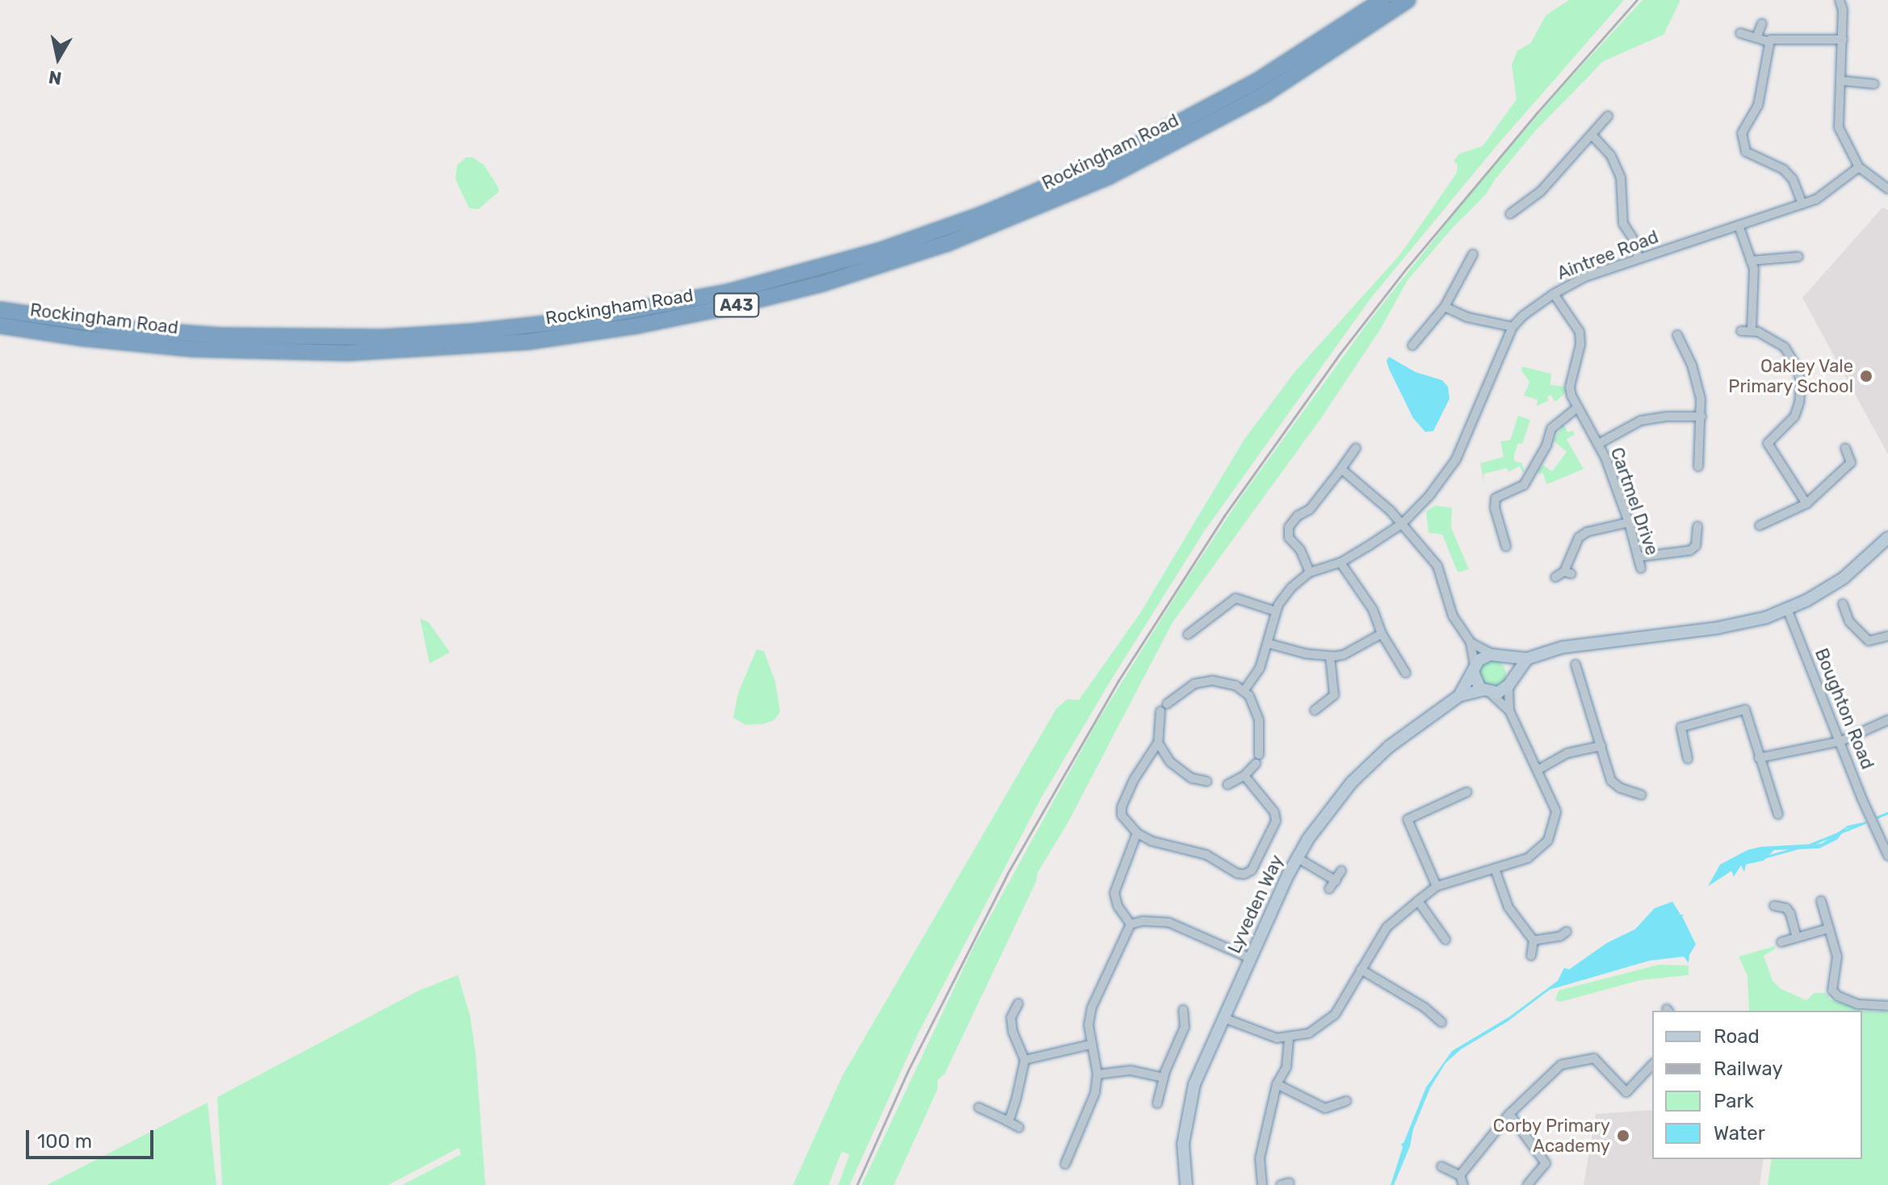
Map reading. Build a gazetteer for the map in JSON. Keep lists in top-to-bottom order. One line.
{"streets":{"highway":["Rockingham Road","A43"],"street":["Aintree Road","Cartmel Drive","Boughton Road","Lyveden Way"]},"crossings":[["Aintree Road","Cartmel Drive"]],"places":["Oakley Vale Primary School","Corby Primary Academy"],"legend":["Road","Railway","Park","Water"],"scale_bar":"100 m","north":"bottom"}
